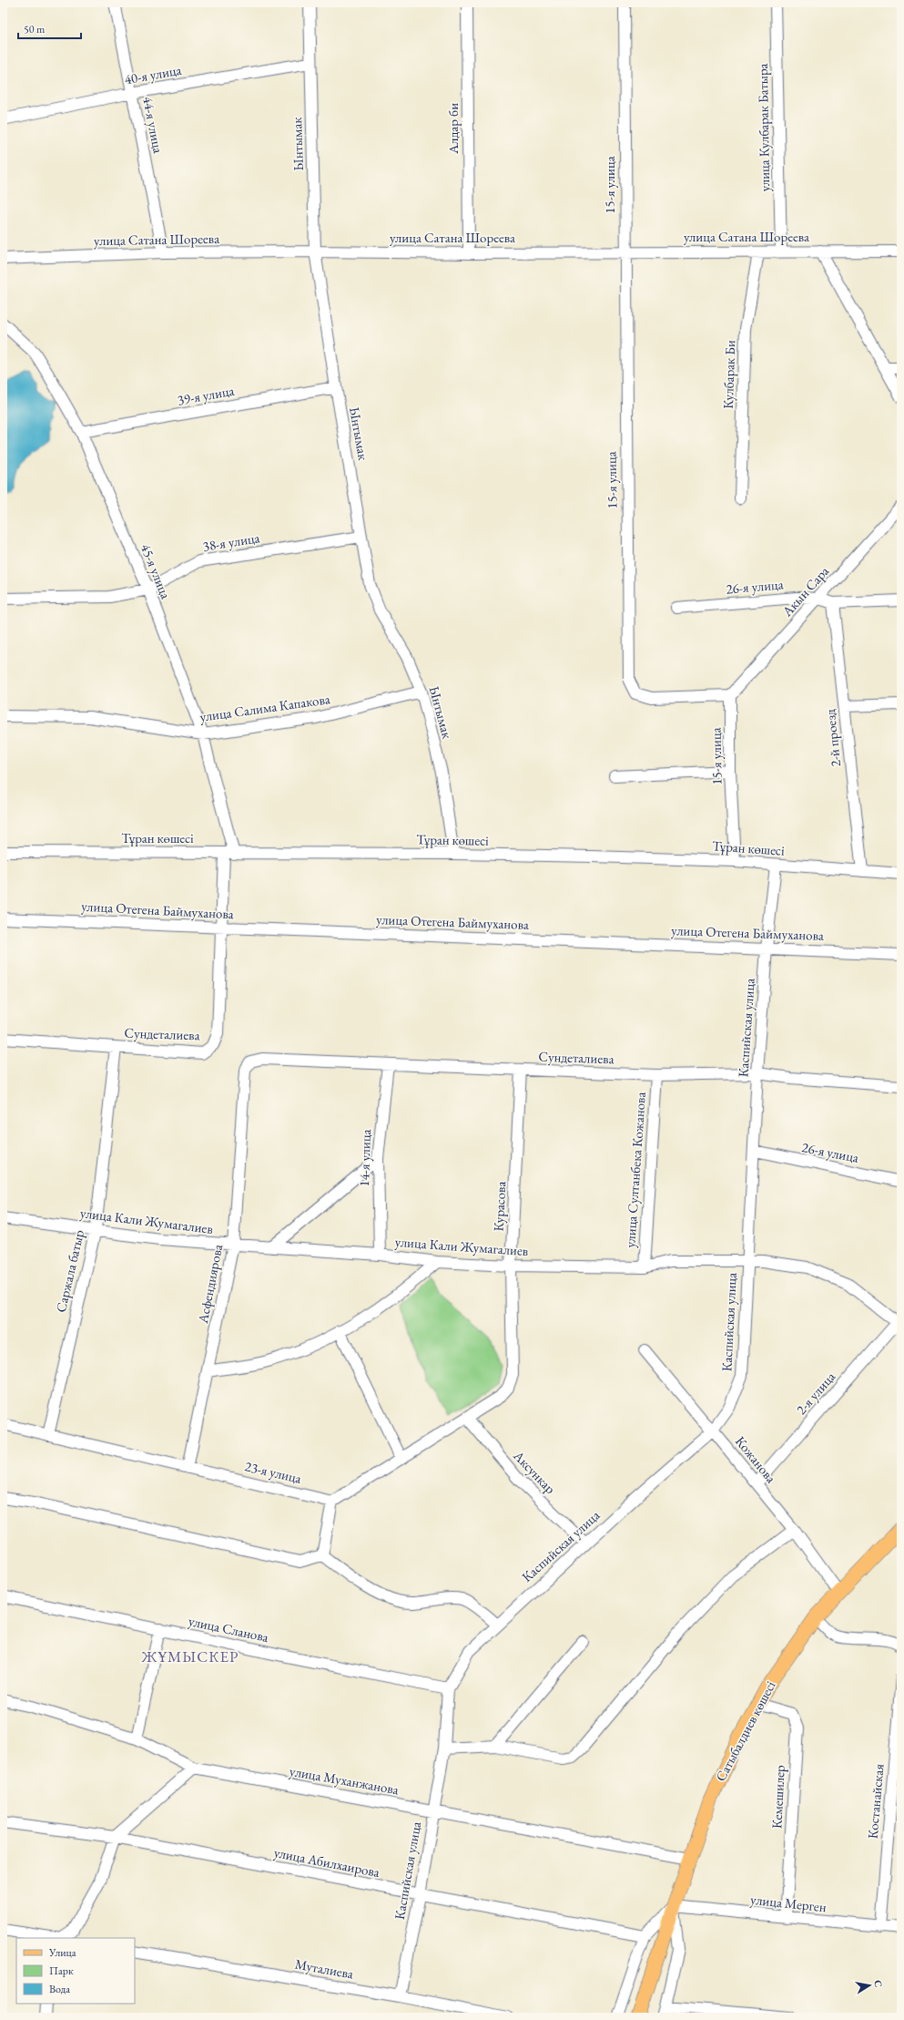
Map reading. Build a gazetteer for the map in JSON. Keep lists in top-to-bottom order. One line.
{"streets":{"main road":["Сатыбалдиев көшесі"],"street":["40-я улица","44-я улица","улица Кулбарак Батыра","Алдар би","Ынтымак","15-я улица","улица Сатана Шореева","Кулбарак Би","39-я улица","38-я улица","45-я улица","26-я улица","Акын Сара","улица Салима Капакова","2-й проезд","Тұран көшесі","улица Отегена Баймуханова","Каспийская улица","Сундеталиева","14-я улица","улица Султанбека Кожанова","Курасова","улица Кали Жумагалиев","Саржала батыр","Асфендиярова","2-я улица","Кожанова","23-я улица","Аксункар","улица Сланова","улица Муханжанова","Кемешилер","Костанайская","улица Абилхаирова","улица Мерген","Муталиева"]},"crossings":[["40-я улица","44-я улица"],["40-я улица","Ынтымак"],["44-я улица","улица Сатана Шореева"],["улица Кулбарак Батыра","улица Сатана Шореева"],["Алдар би","улица Сатана Шореева"],["Ынтымак","улица Сатана Шореева"],["Ынтымак","39-я улица"],["Ынтымак","38-я улица"],["Ынтымак","улица Салима Капакова"],["Ынтымак","Тұран көшесі"],["15-я улица","улица Сатана Шореева"],["15-я улица","Акын Сара"],["15-я улица","Тұран көшесі"],["улица Сатана Шореева","Кулбарак Би"],["39-я улица","45-я улица"],["38-я улица","45-я улица"],["45-я улица","улица Салима Капакова"],["45-я улица","Тұран көшесі"],["45-я улица","Сундеталиева"],["26-я улица","Акын Сара"],["26-я улица","2-й проезд"],["26-я улица","Каспийская улица"],["2-й проезд","Тұран көшесі"],["Тұран көшесі","Каспийская улица"],["Тұран көшесі","Сундеталиева"],["улица Отегена Баймуханова","Каспийская улица"],["улица Отегена Баймуханова","Сундеталиева"],["Каспийская улица","Сундеталиева"],["Каспийская улица","улица Кали Жумагалиев"],["Каспийская улица","Кожанова"],["Каспийская улица","Аксункар"],["Каспийская улица","улица Сланова"],["Каспийская улица","улица Муханжанова"],["Каспийская улица","улица Абилхаирова"],["Каспийская улица","Муталиева"],["Сундеталиева","14-я улица"],["Сундеталиева","улица Султанбека Кожанова"],["Сундеталиева","Курасова"],["Сундеталиева","Саржала батыр"],["Сундеталиева","Асфендиярова"],["14-я улица","улица Кали Жумагалиев"],["улица Султанбека Кожанова","улица Кали Жумагалиев"],["Курасова","улица Кали Жумагалиев"],["Курасова","Аксункар"],["улица Кали Жумагалиев","Саржала батыр"],["улица Кали Жумагалиев","Асфендиярова"],["улица Кали Жумагалиев","2-я улица"],["Саржала батыр","23-я улица"],["Асфендиярова","23-я улица"],["2-я улица","Кожанова"],["Кожанова","Сатыбалдиев көшесі"],["Сатыбалдиев көшесі","улица Муханжанова"],["Сатыбалдиев көшесі","Кемешилер"],["Сатыбалдиев көшесі","улица Мерген"],["Кемешилер","улица Мерген"],["Костанайская","улица Мерген"]],"districts":["ЖҰМЫСКЕР"],"legend":["Улица","Парк","Вода"],"scale_bar":"50 m","north":"right"}
